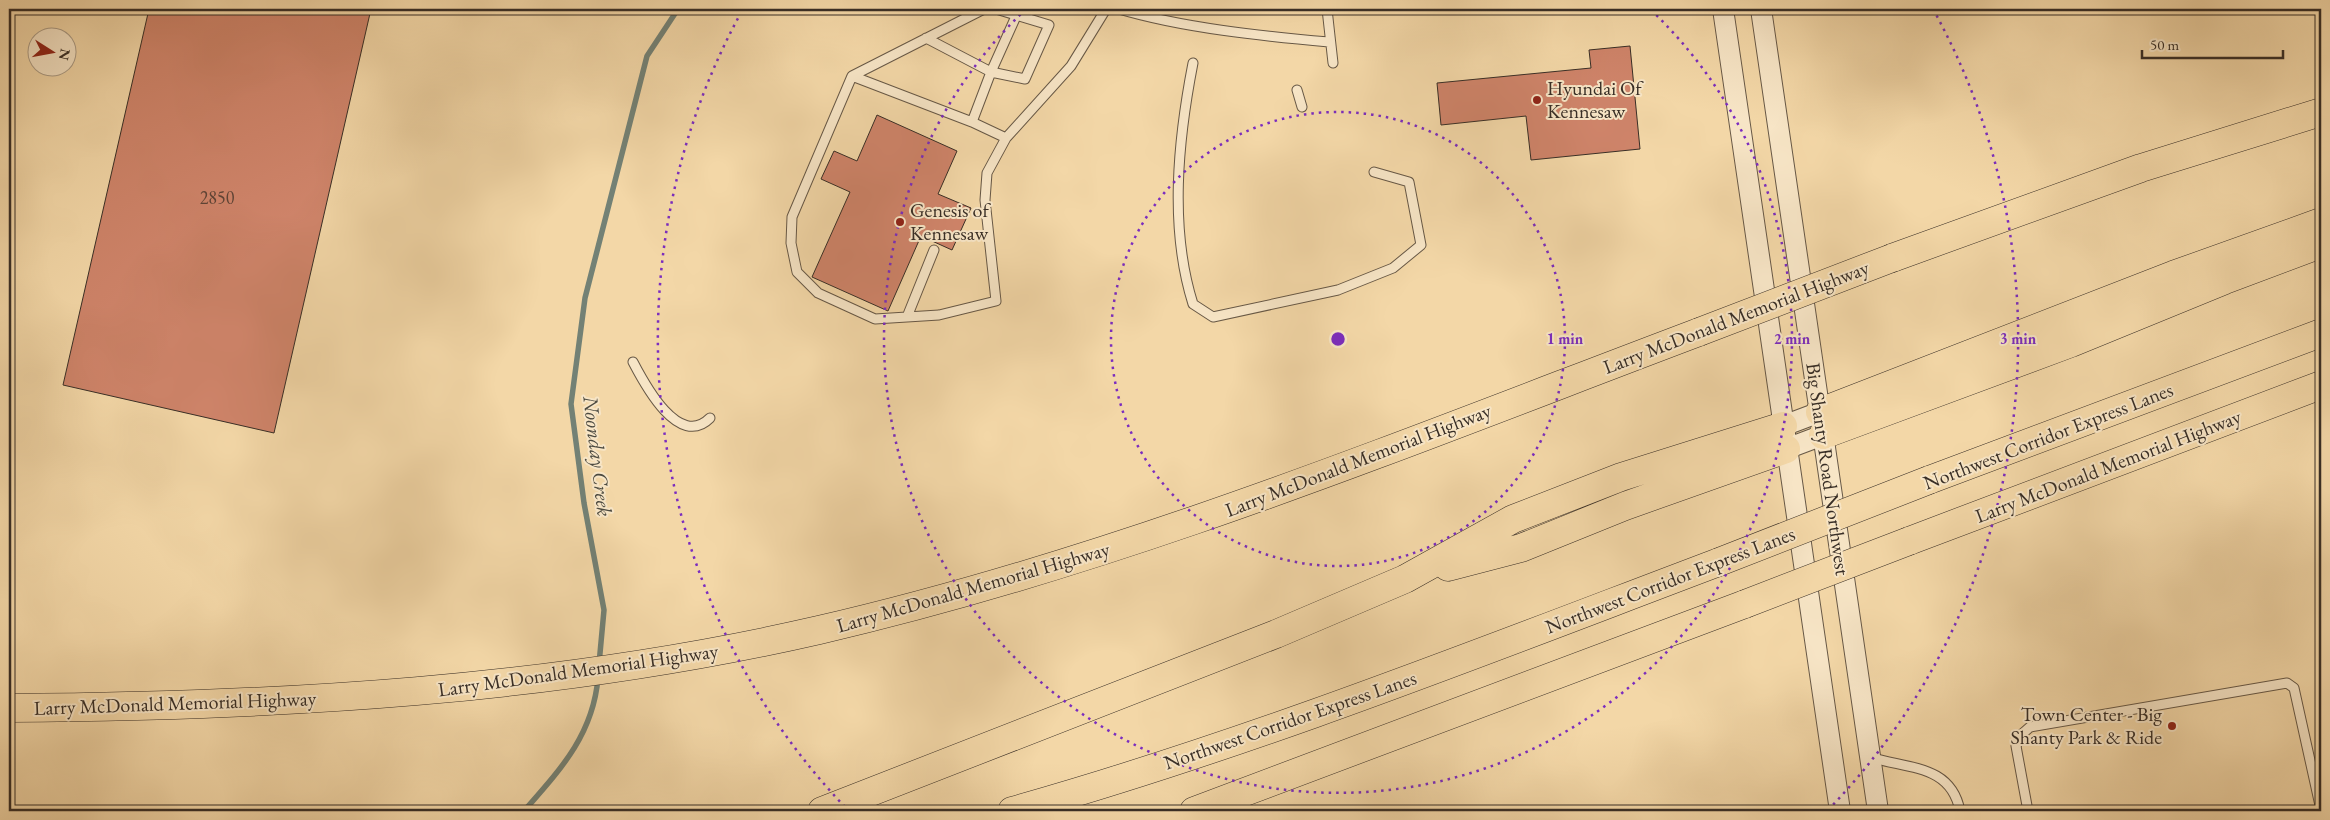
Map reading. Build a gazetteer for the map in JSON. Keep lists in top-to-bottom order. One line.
{"streets":{"highway":["Larry McDonald Memorial Highway","Northwest Corridor Express Lanes"],"street":["Big Shanty Road Northwest"]},"water":["Noonday Creek"],"places":["Hyundai Of Kennesaw","Genesis of Kennesaw","Town Center - Big Shanty Park & Ride"],"house_numbers":["2850"],"scale_bar":"50 m","north":"right","rings":["1 min","2 min","3 min"]}
